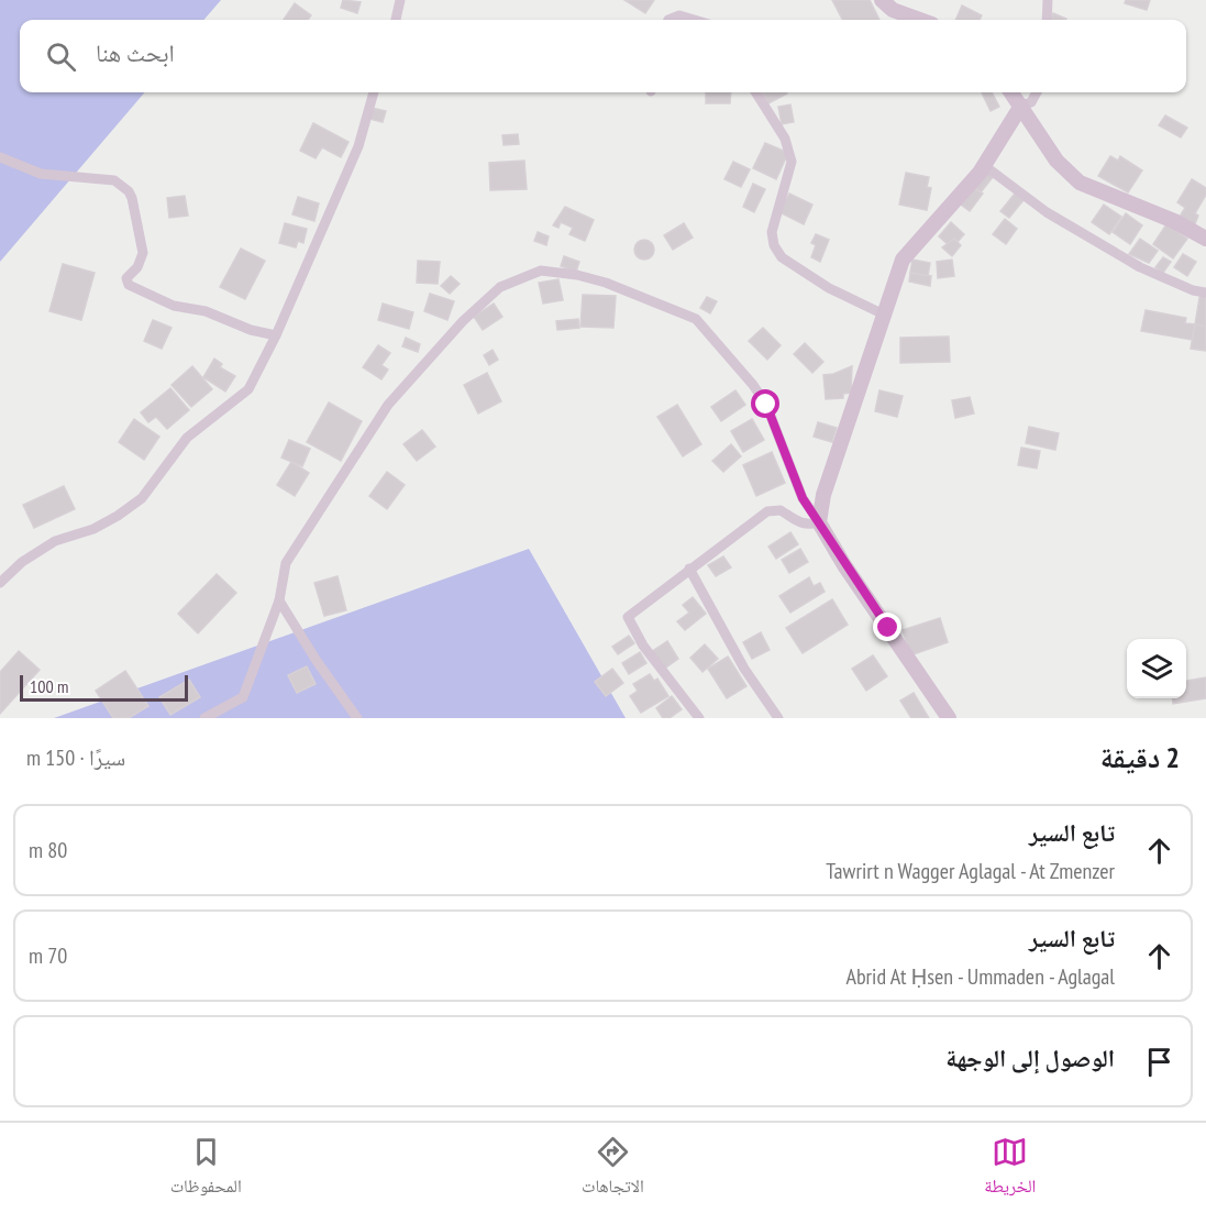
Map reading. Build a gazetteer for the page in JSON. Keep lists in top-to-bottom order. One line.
{"scale_bar":"100 m","page":{"search":"ابحث هنا","scale":"100 m","heading":["2 دقيقة","سيرًا · 150 m"],"list":[["تابع السير","Tawrirt n Wagger Aglagal - At Zmenzer","80 m"],["تابع السير","Abrid At Ḥsen - Ummaden - Aglagal","70 m"],"الوصول إلى الوجهة"],"nav":["الخريطة","الاتجاهات","المحفوظات"]}}
